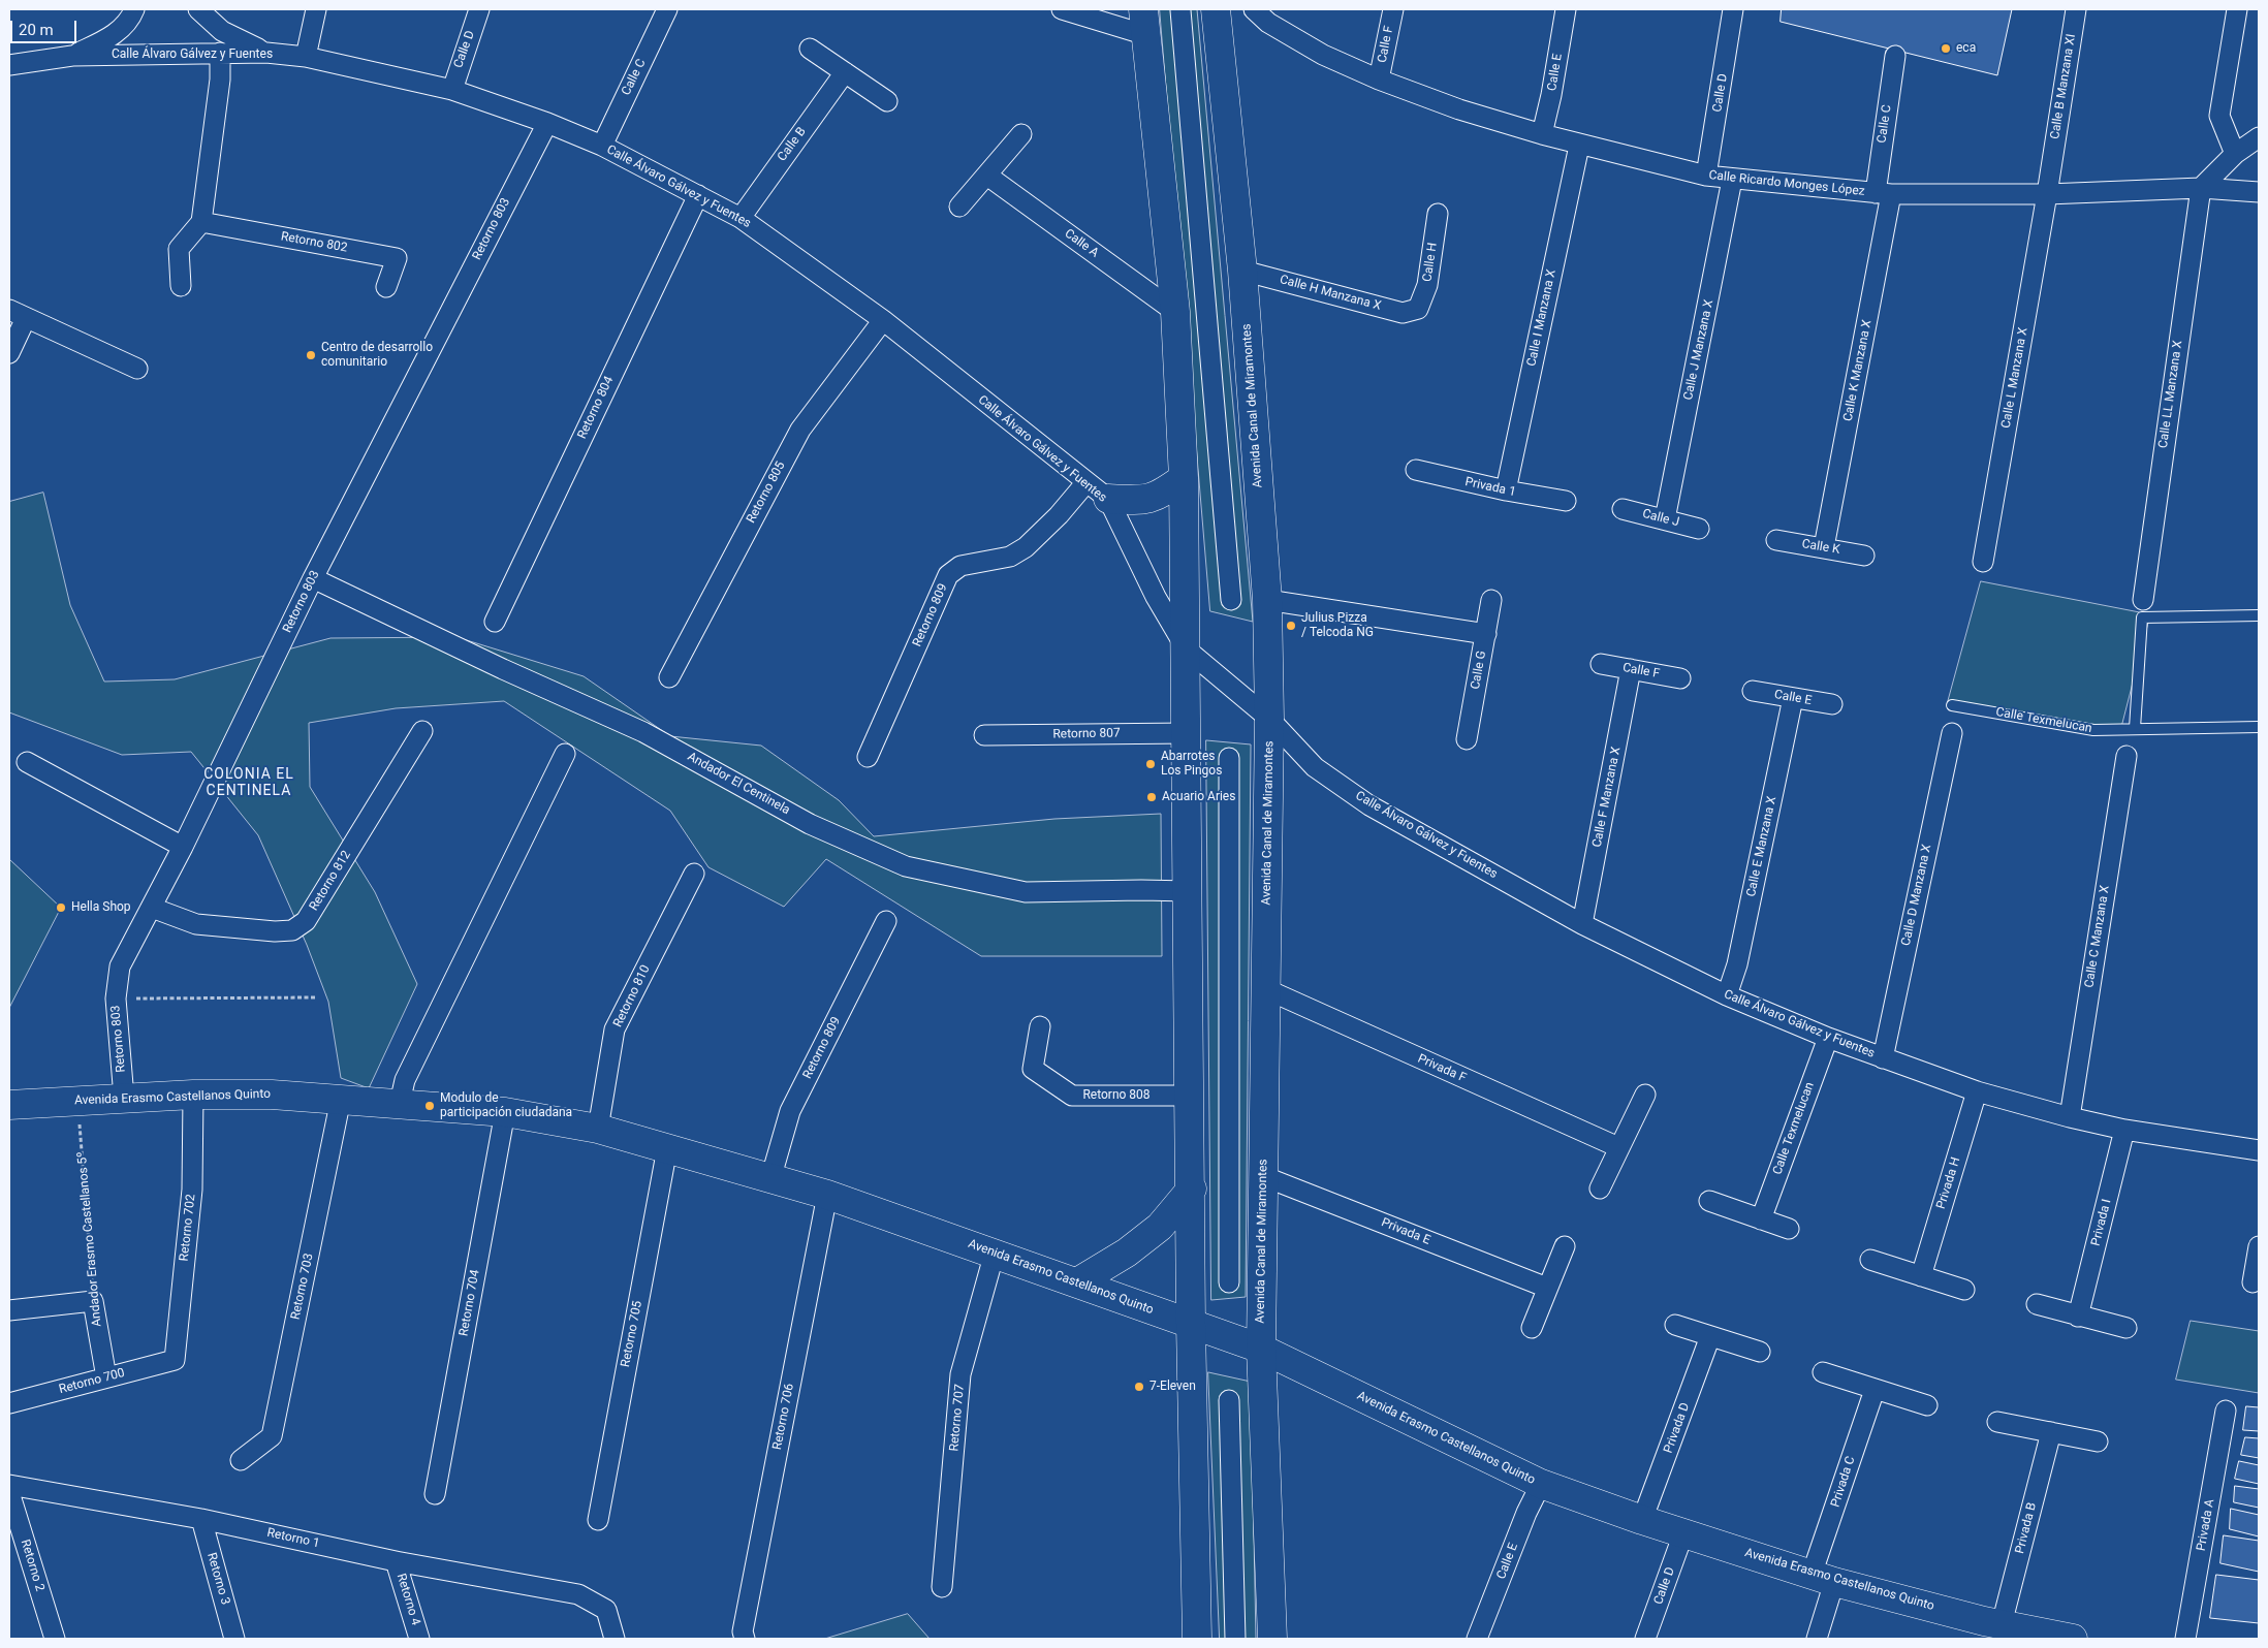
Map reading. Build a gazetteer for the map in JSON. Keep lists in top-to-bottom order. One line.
{"streets":{"main road":["Avenida Canal de Miramontes","Avenida Erasmo Castellanos Quinto"],"street":["Calle F","Calle D","Calle Álvaro Gálvez y Fuentes","Calle E","Calle C","Calle B Manzana XI","Calle B","Calle Ricardo Monges López","Retorno 803","Retorno 802","Calle A","Calle H","Calle H Manzana X","Calle I Manzana X","Calle J Manzana X","Calle K Manzana X","Calle L Manzana X","Calle LL Manzana X","Retorno 804","Privada 1","Retorno 805","Calle J","Calle K","Retorno 809","Calle G","Calle Texmelucan","Retorno 807","Andador El Centinela","Calle F Manzana X","Calle E Manzana X","Retorno 812","Calle D Manzana X","Calle C Manzana X","Retorno 810","Privada F","Retorno 808","Privada H","Privada I","Retorno 702","Privada E","Andador Erasmo Castellanos 5º","Retorno 703","Retorno 704","Retorno 705","Retorno 700","Retorno 706","Retorno 707","Privada D","Privada C","Privada A","Privada B","Retorno 1","Retorno 2","Retorno 3","Retorno 4"]},"crossings":[["Calle F","Calle Ricardo Monges López"],["Calle F","Calle F Manzana X"],["Calle D","Calle Álvaro Gálvez y Fuentes"],["Calle D","Calle Ricardo Monges López"],["Calle D","Avenida Erasmo Castellanos Quinto"],["Calle Álvaro Gálvez y Fuentes","Calle C"],["Calle Álvaro Gálvez y Fuentes","Calle B"],["Calle Álvaro Gálvez y Fuentes","Retorno 803"],["Calle Álvaro Gálvez y Fuentes","Avenida Canal de Miramontes"],["Calle Álvaro Gálvez y Fuentes","Retorno 804"],["Calle Álvaro Gálvez y Fuentes","Retorno 805"],["Calle Álvaro Gálvez y Fuentes","Retorno 809"],["Calle Álvaro Gálvez y Fuentes","Calle Texmelucan"],["Calle Álvaro Gálvez y Fuentes","Calle F Manzana X"],["Calle Álvaro Gálvez y Fuentes","Calle E Manzana X"],["Calle Álvaro Gálvez y Fuentes","Calle D Manzana X"],["Calle Álvaro Gálvez y Fuentes","Calle C Manzana X"],["Calle Álvaro Gálvez y Fuentes","Privada H"],["Calle Álvaro Gálvez y Fuentes","Privada I"],["Calle E","Calle Ricardo Monges López"],["Calle E","Calle E Manzana X"],["Calle E","Avenida Erasmo Castellanos Quinto"],["Calle C","Calle Ricardo Monges López"],["Calle C","Calle K Manzana X"],["Calle B Manzana XI","Calle Ricardo Monges López"],["Calle B Manzana XI","Calle L Manzana X"],["Calle Ricardo Monges López","Calle I Manzana X"],["Calle Ricardo Monges López","Calle J Manzana X"],["Calle Ricardo Monges López","Calle K Manzana X"],["Calle Ricardo Monges López","Calle L Manzana X"],["Calle Ricardo Monges López","Calle LL Manzana X"],["Retorno 803","Andador El Centinela"],["Retorno 803","Retorno 812"],["Retorno 803","Avenida Erasmo Castellanos Quinto"],["Calle H","Calle H Manzana X"],["Calle H Manzana X","Avenida Canal de Miramontes"],["Calle I Manzana X","Privada 1"],["Calle J Manzana X","Calle J"],["Calle K Manzana X","Calle K"],["Avenida Canal de Miramontes","Privada F"],["Avenida Canal de Miramontes","Avenida Erasmo Castellanos Quinto"],["Avenida Canal de Miramontes","Privada E"],["Retorno 809","Avenida Erasmo Castellanos Quinto"],["Retorno 810","Avenida Erasmo Castellanos Quinto"],["Avenida Erasmo Castellanos Quinto","Retorno 702"],["Avenida Erasmo Castellanos Quinto","Andador Erasmo Castellanos 5º"],["Avenida Erasmo Castellanos Quinto","Retorno 703"],["Avenida Erasmo Castellanos Quinto","Retorno 704"],["Avenida Erasmo Castellanos Quinto","Retorno 705"],["Avenida Erasmo Castellanos Quinto","Retorno 706"],["Avenida Erasmo Castellanos Quinto","Retorno 707"],["Avenida Erasmo Castellanos Quinto","Privada D"],["Avenida Erasmo Castellanos Quinto","Privada C"],["Avenida Erasmo Castellanos Quinto","Privada B"],["Retorno 702","Retorno 700"],["Andador Erasmo Castellanos 5º","Retorno 700"],["Retorno 1","Retorno 3"],["Retorno 1","Retorno 4"]],"districts":["COLONIA EL CENTINELA"],"places":["eca","Centro de desarrollo comunitario","Julius Pizza / Telcoda NG","Abarrotes Los Pingos","Acuario Aries","Hella Shop","Modulo de participación ciudadana","7-Eleven"],"scale_bar":"20 m"}
